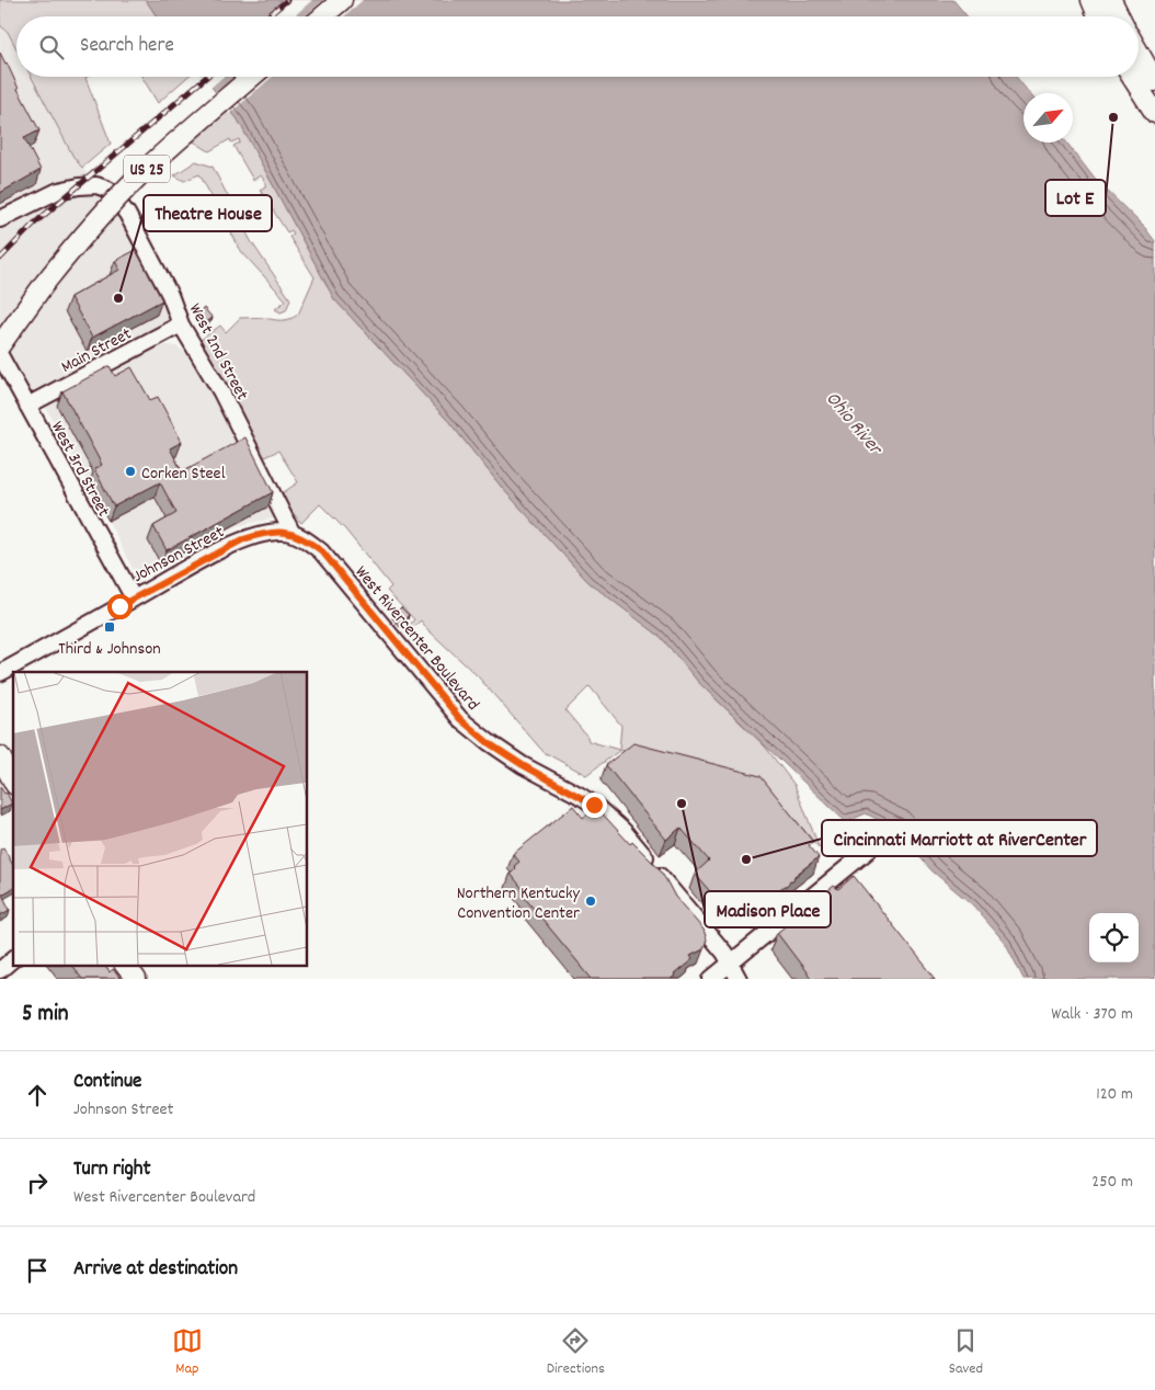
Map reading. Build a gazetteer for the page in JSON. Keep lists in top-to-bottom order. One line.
{"streets":{"main road":["US 25"],"street":["Main Street","West 2nd Street","West 3rd Street","Johnson Street","West Rivercenter Boulevard"]},"crossings":[["Main Street","West 2nd Street"],["Main Street","West 3rd Street"],["West 2nd Street","Johnson Street"],["West 2nd Street","West Rivercenter Boulevard"],["West 3rd Street","Johnson Street"],["Johnson Street","West Rivercenter Boulevard"]],"water":["Ohio River"],"places":{"other":["Lot E","Theatre House","Corken Steel","Madison Place","Cincinnati Marriott at RiverCenter","Northern Kentucky Convention Center"],"transit":["Third & Johnson"]},"north":"top right","page":{"search":"Search here","heading":["5 min","Walk · 370 m"],"list":[["Continue","Johnson Street","120 m"],["Turn right","West Rivercenter Boulevard","250 m"],"Arrive at destination"],"nav":["Map","Directions","Saved"]}}
